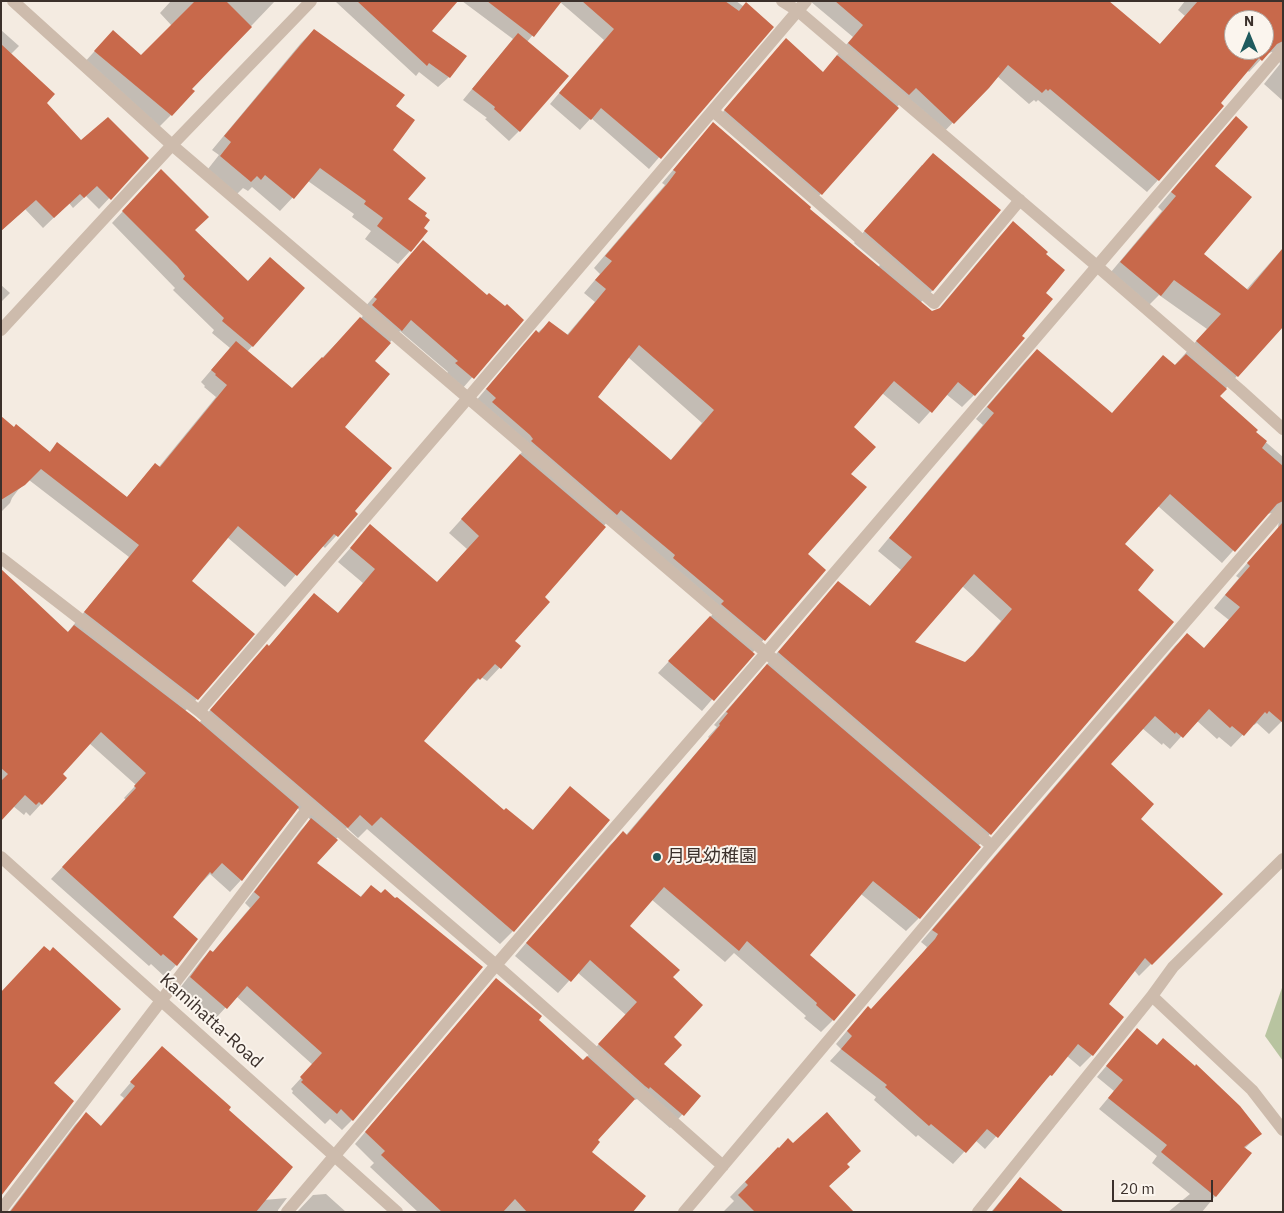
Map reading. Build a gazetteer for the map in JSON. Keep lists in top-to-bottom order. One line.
{"streets":{"street":["Kamihatta-Road"]},"places":["月見幼稚園"],"scale_bar":"20 m","north":"top"}
